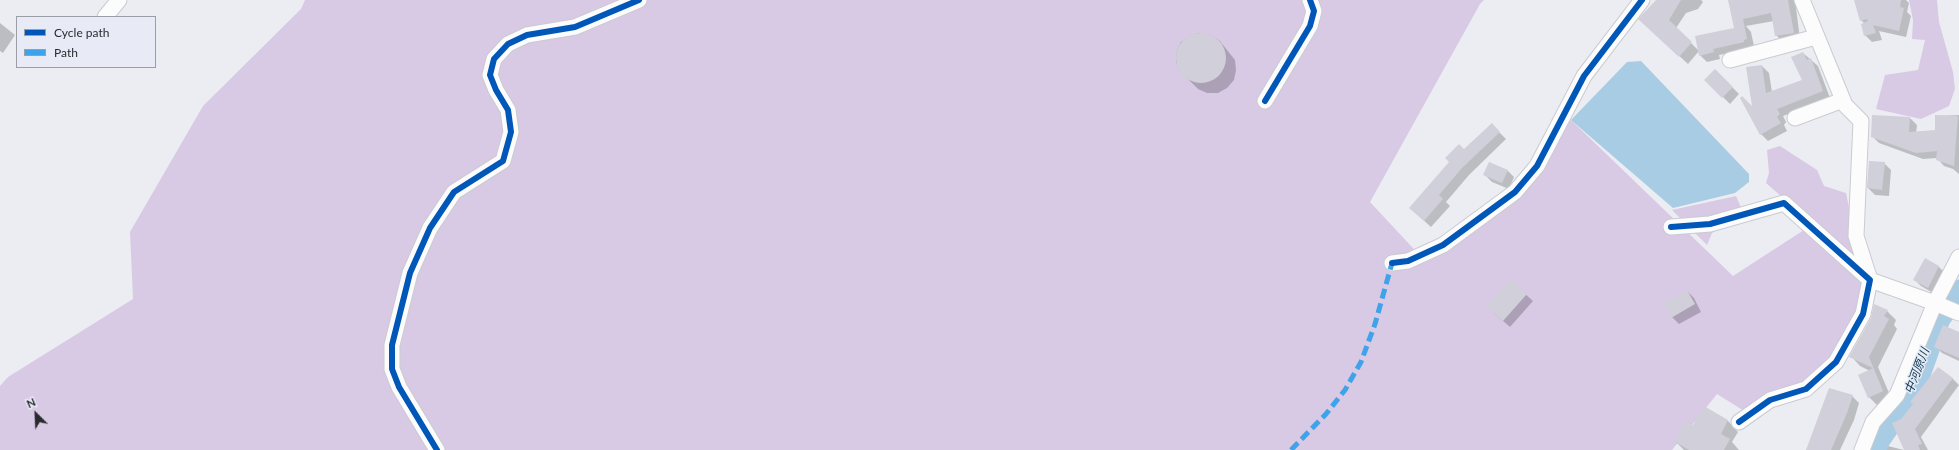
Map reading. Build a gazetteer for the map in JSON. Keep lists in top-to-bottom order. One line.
{"water":["中河原川"],"legend":["Cycle path","Path"],"north":"top left"}
